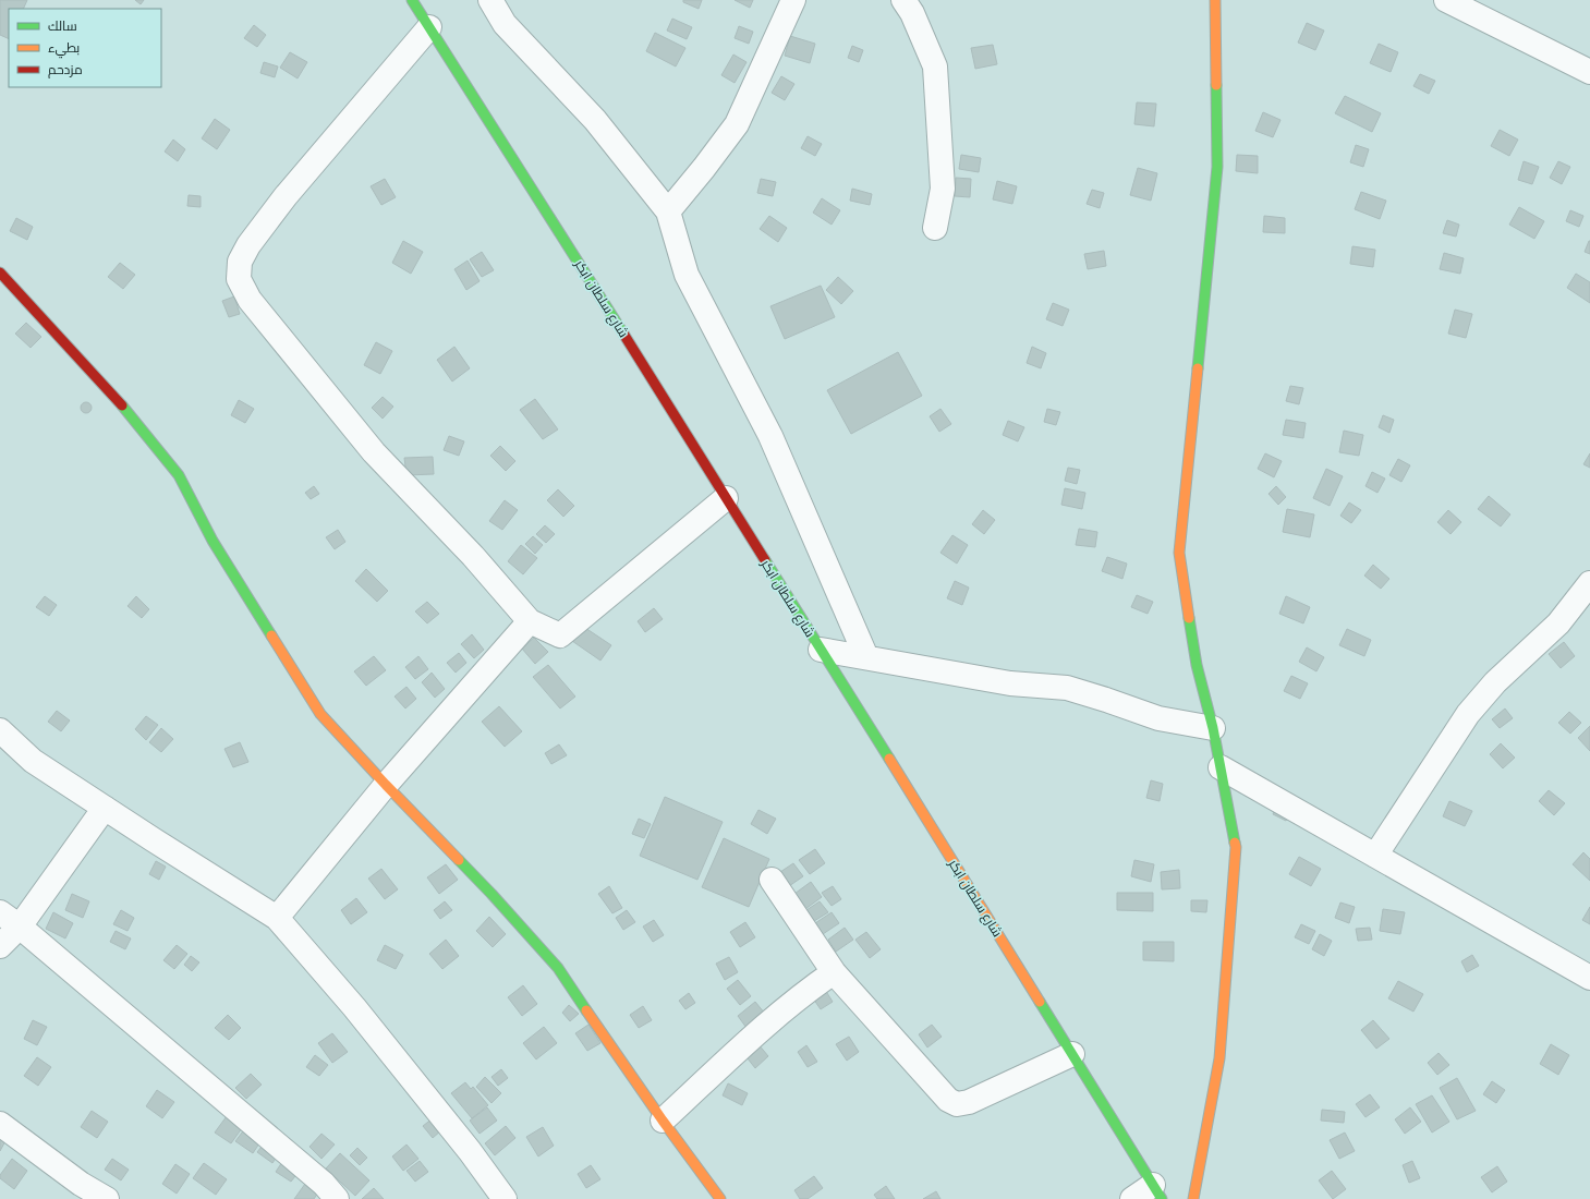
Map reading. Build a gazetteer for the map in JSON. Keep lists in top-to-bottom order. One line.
{"streets":{"main road":["شارع سلطان ابكر"]},"legend":["سالك","بطيء","مزدحم"]}
